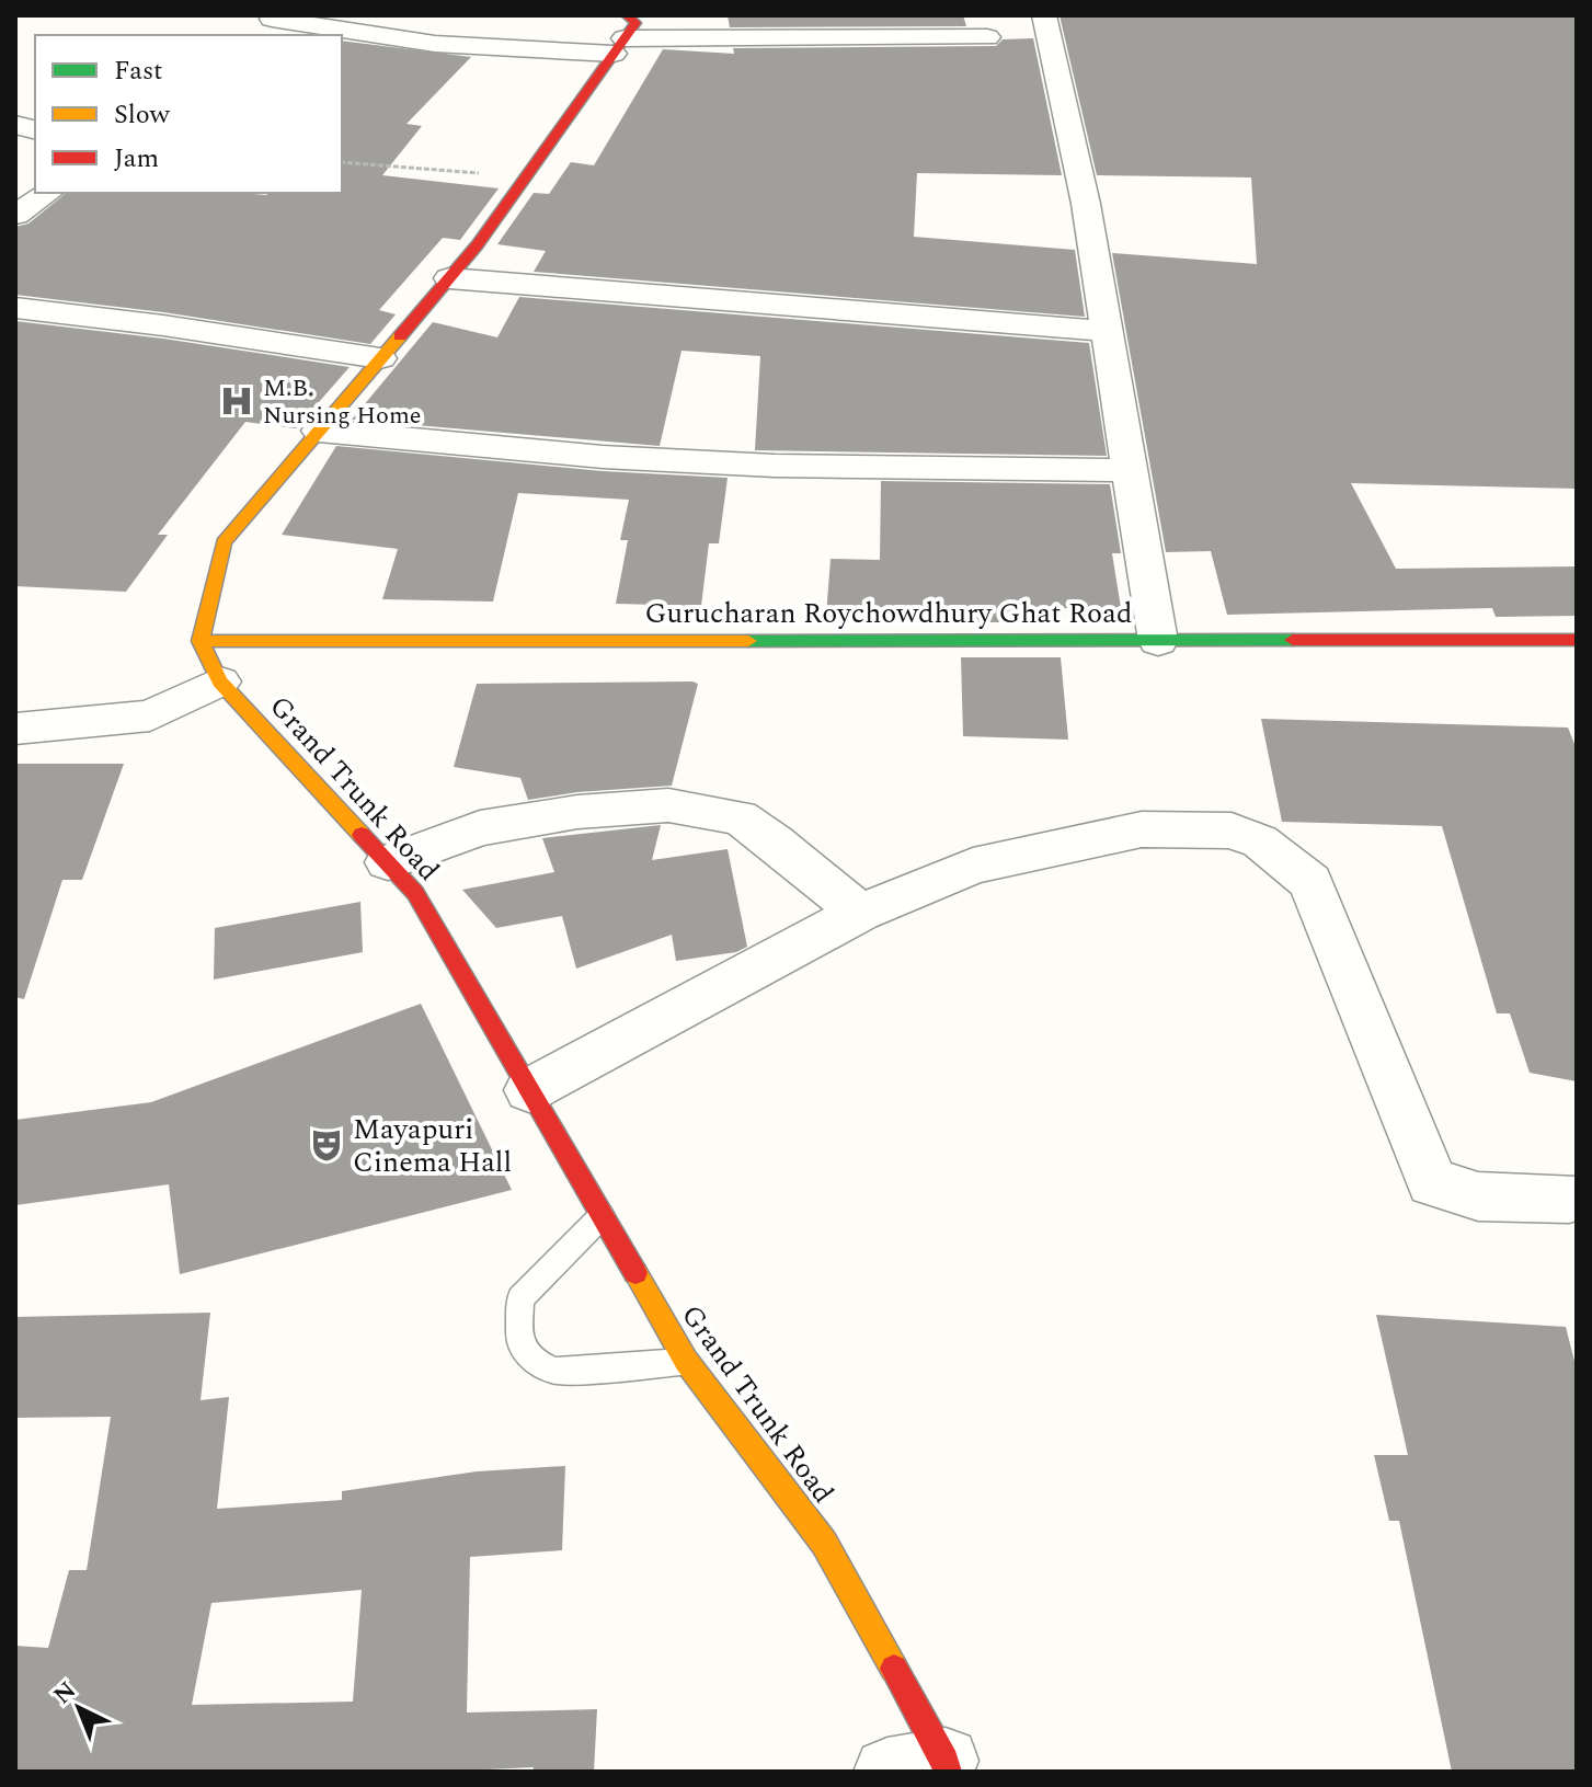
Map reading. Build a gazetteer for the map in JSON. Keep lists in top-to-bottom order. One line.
{"streets":{"main road":["Gurucharan Roychowdhury Ghat Road","Grand Trunk Road"]},"crossings":[["Gurucharan Roychowdhury Ghat Road","Grand Trunk Road"]],"places":{"hospital":["M.B. Nursing Home"],"theatre":["Mayapuri Cinema Hall"]},"legend":["Fast","Slow","Jam"],"north":"top left"}
